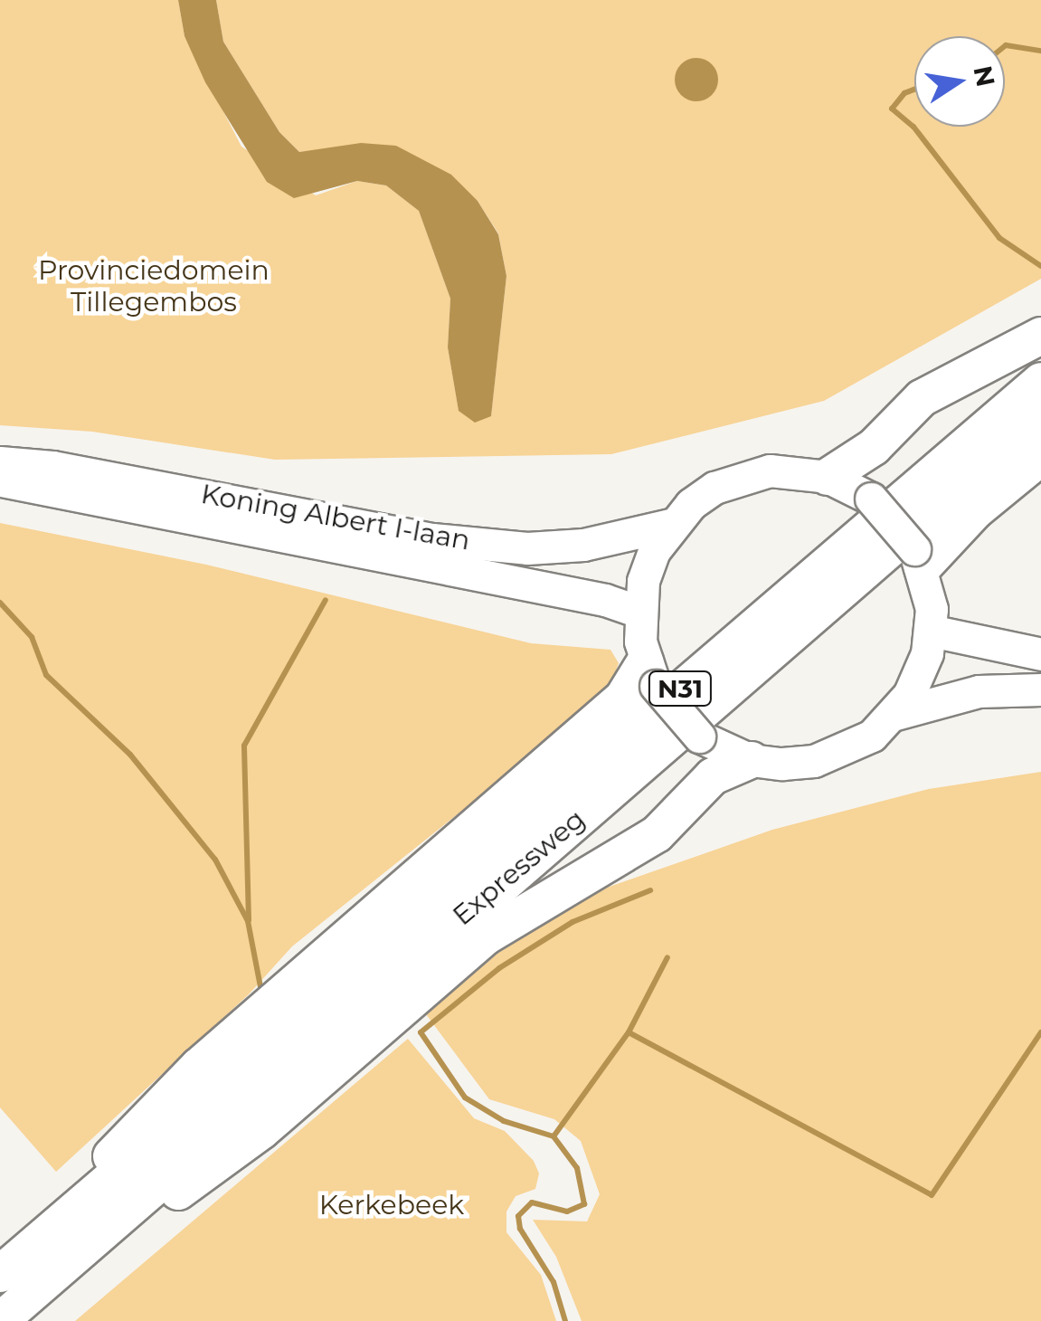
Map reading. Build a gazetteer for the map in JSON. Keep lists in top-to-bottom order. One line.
{"streets":{"highway":["N31","Expressweg"],"main road":["Koning Albert I-laan"]},"crossings":[["Koning Albert I-laan","N31"],["N31","Expressweg"]],"parks":["Provinciedomein Tillegembos","Kerkebeek"],"north":"right"}
